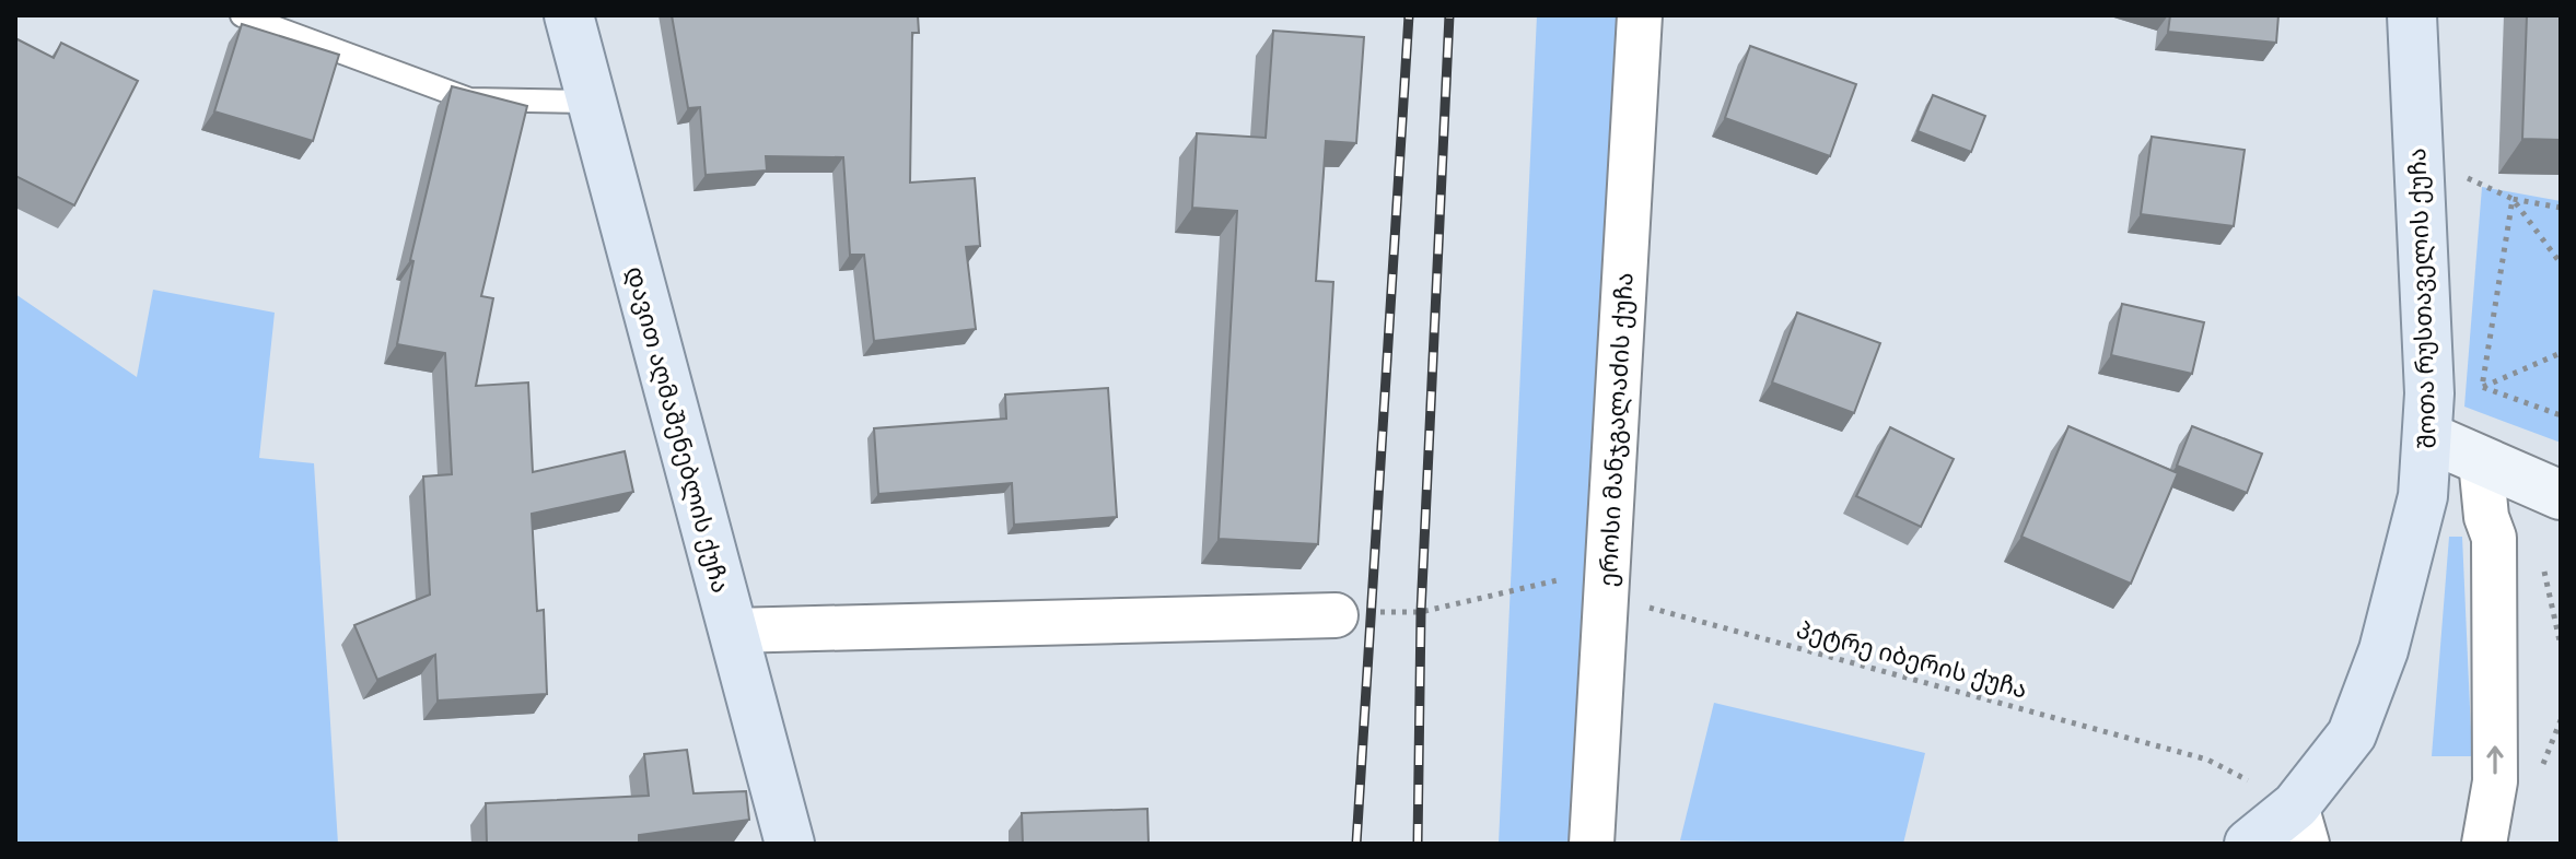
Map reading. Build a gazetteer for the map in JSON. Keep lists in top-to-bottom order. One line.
{"streets":{"main road":["შოთა რუსთაველის ქუჩა","დავით აღმაშენებლის ქუჩა"],"street":["ეროსი მანჯგალაძის ქუჩა"],"path":["პეტრე იბერის ქუჩა"]},"crossings":[["ეროსი მანჯგალაძის ქუჩა","პეტრე იბერის ქუჩა"]]}
